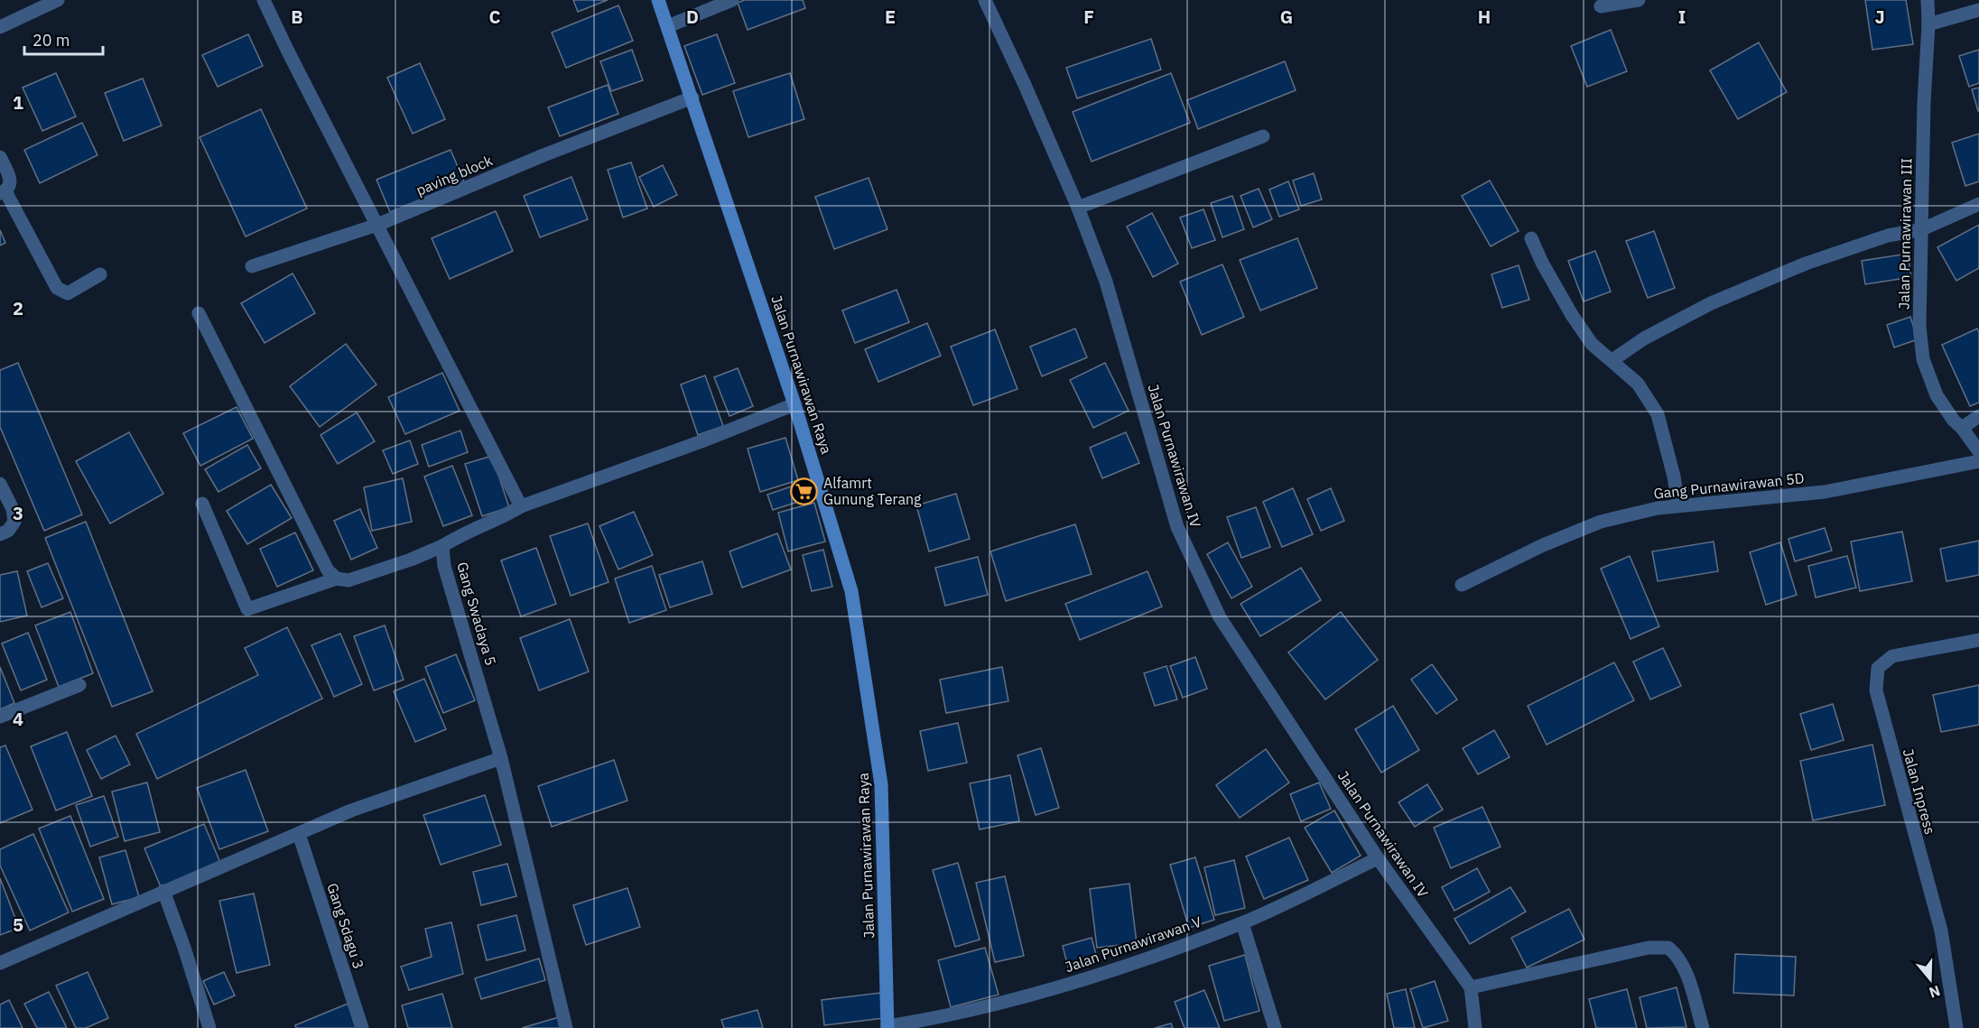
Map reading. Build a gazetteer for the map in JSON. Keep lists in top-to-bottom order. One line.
{"streets":{"street":["paving block","Jalan Purnawirawan III","Jalan Purnawirawan Raya","Jalan Purnawirawan IV","Gang Purnawirawan 5D","Gang Swadaya 5","Jalan Inpress","Gang Sdagu 3","Jalan Purnawirawan V"]},"crossings":[["paving block","Jalan Purnawirawan Raya"],["Jalan Purnawirawan Raya","Gang Swadaya 5"],["Jalan Purnawirawan Raya","Jalan Purnawirawan V"],["Jalan Purnawirawan IV","Jalan Purnawirawan V"]],"places":{"supermarket":["Alfamrt Gunung Terang"]},"scale_bar":"20 m","north":"bottom","grid":{"columns":["B","C","D","E","F","G","H","I","J"],"rows":["1","2","3","4","5"]}}
